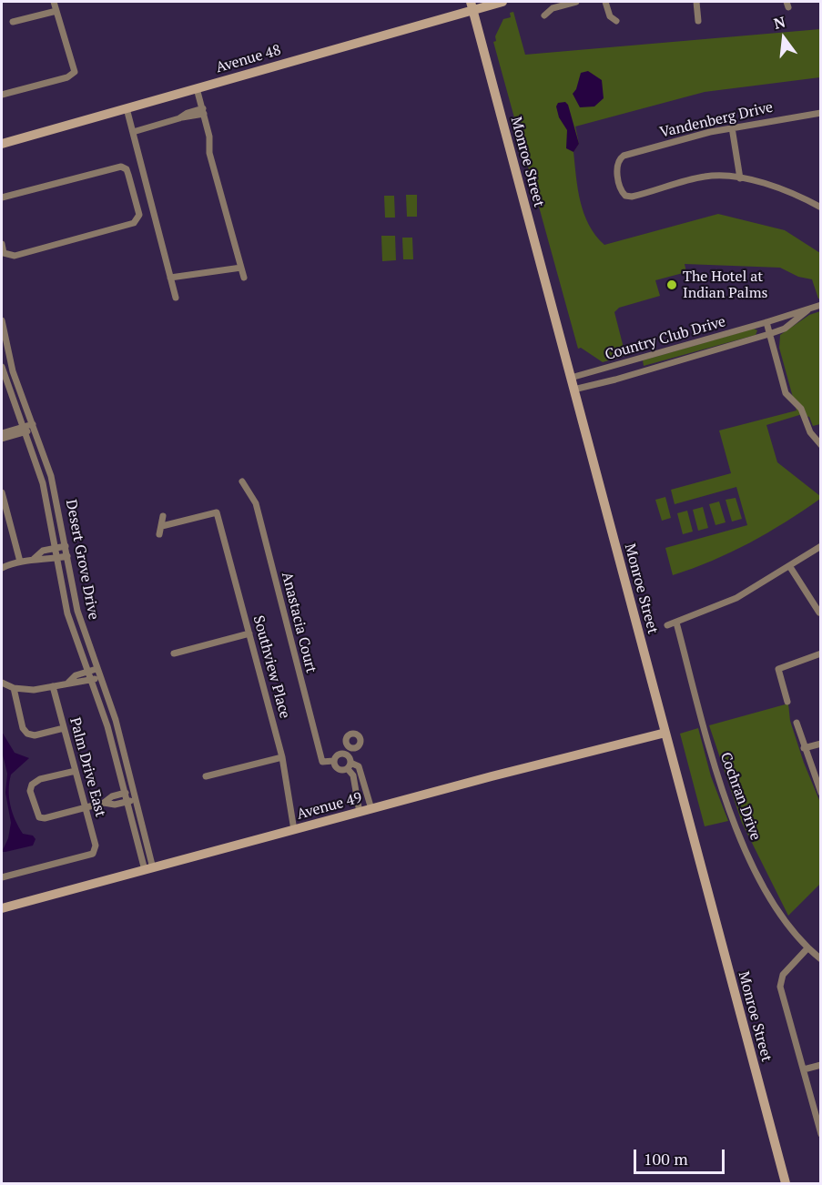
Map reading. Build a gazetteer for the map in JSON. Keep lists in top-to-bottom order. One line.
{"streets":{"main road":["Avenue 48","Monroe Street","Avenue 49"],"street":["Vandenberg Drive","Country Club Drive","Desert Grove Drive","Anastacia Court","Southview Place","Palm Drive East","Cochran Drive"]},"crossings":[["Avenue 48","Monroe Street"],["Monroe Street","Country Club Drive"],["Monroe Street","Avenue 49"],["Desert Grove Drive","Avenue 49"],["Southview Place","Avenue 49"]],"places":["The Hotel at Indian Palms"],"scale_bar":"100 m","north":"top"}
